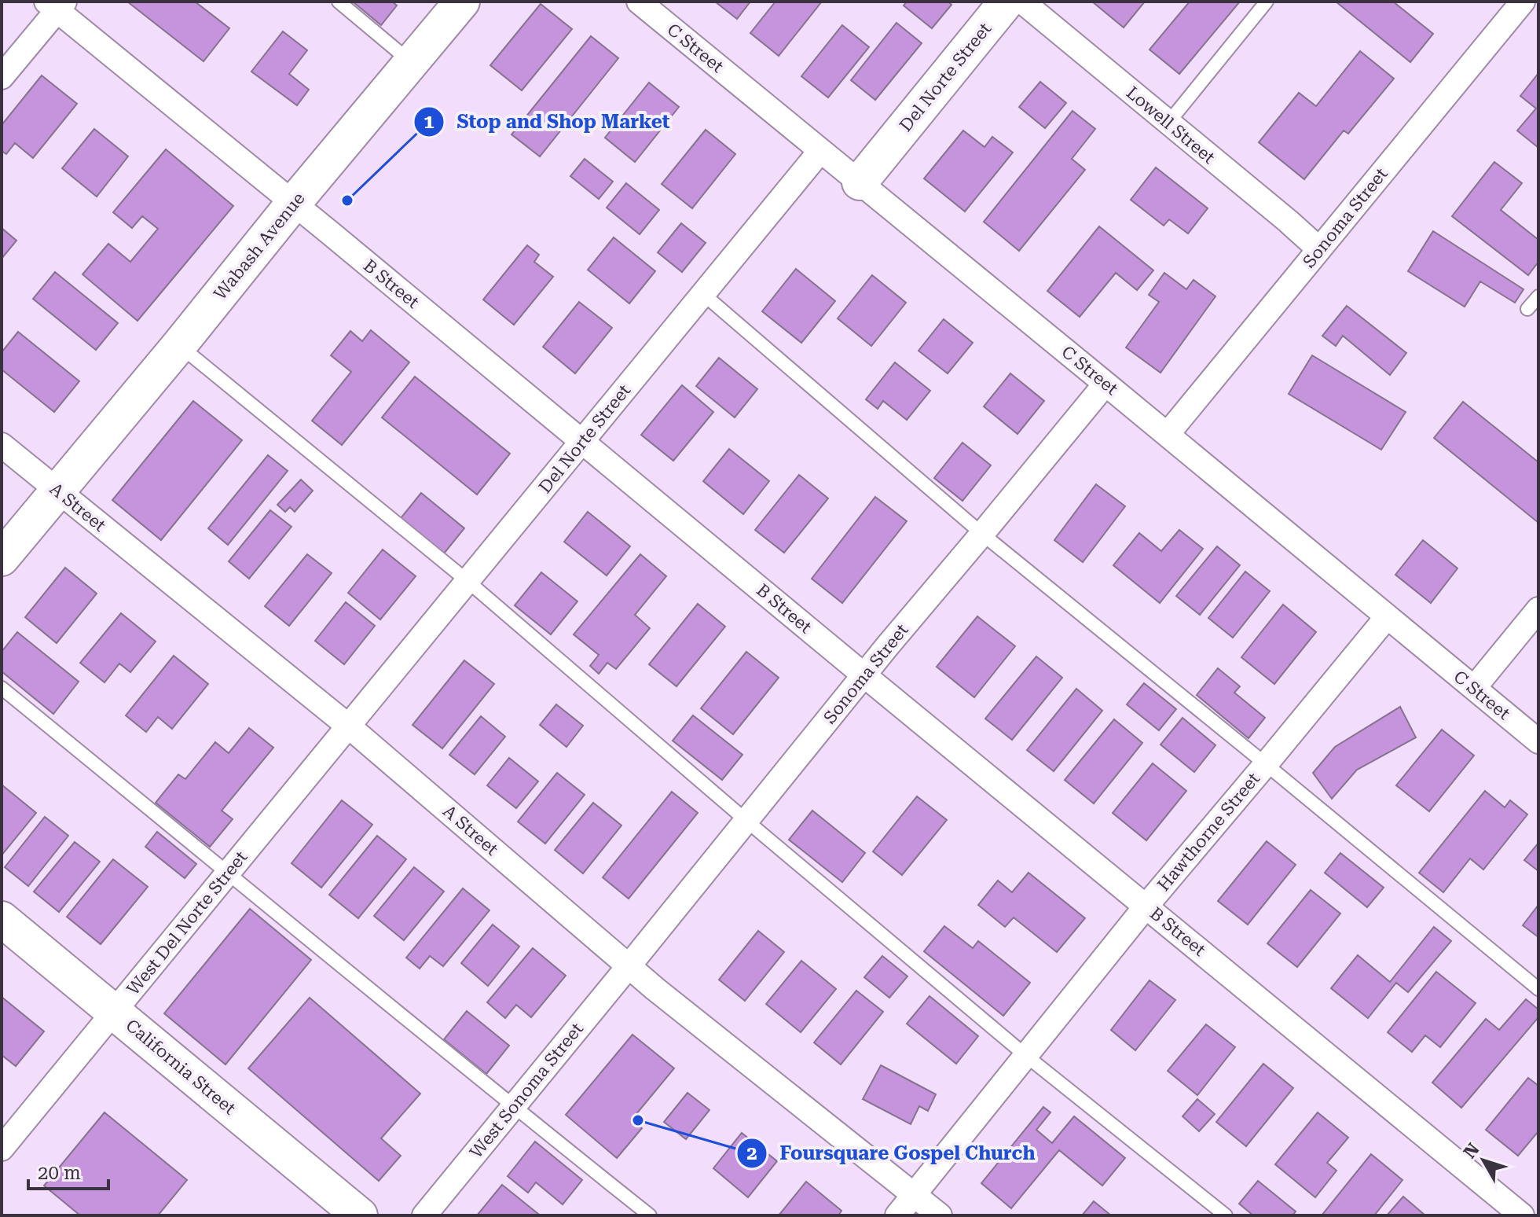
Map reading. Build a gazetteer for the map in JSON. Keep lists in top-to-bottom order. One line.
{"streets":{"main road":["Del Norte Street","Wabash Avenue","California Street"],"street":["C Street","Lowell Street","Sonoma Street","B Street","A Street","Hawthorne Street","West Del Norte Street","West Sonoma Street"]},"crossings":[["C Street","Del Norte Street"],["C Street","Sonoma Street"],["C Street","Hawthorne Street"],["Del Norte Street","B Street"],["Del Norte Street","A Street"],["Del Norte Street","West Del Norte Street"],["Lowell Street","Sonoma Street"],["Sonoma Street","B Street"],["Sonoma Street","A Street"],["Sonoma Street","West Sonoma Street"],["Wabash Avenue","B Street"],["Wabash Avenue","A Street"],["B Street","Hawthorne Street"],["A Street","Hawthorne Street"],["A Street","West Del Norte Street"],["A Street","West Sonoma Street"],["West Del Norte Street","California Street"]],"places":["Stop and Shop Market","Foursquare Gospel Church"],"scale_bar":"20 m","north":"top left"}
